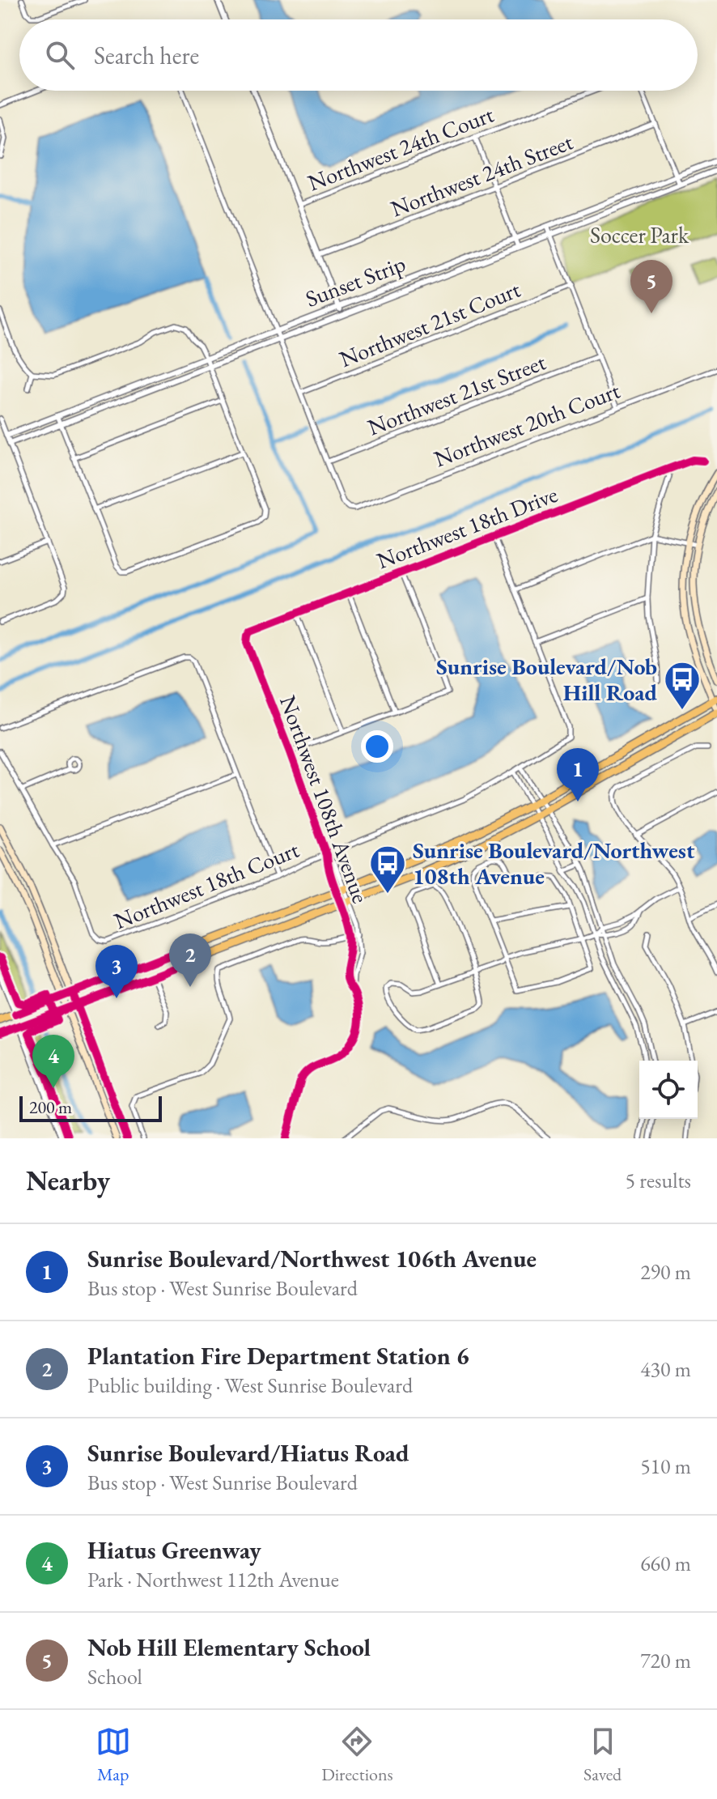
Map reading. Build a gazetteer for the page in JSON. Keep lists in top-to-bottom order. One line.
{"streets":{"street":["Northwest 24th Court","Northwest 24th Street","Sunset Strip","Northwest 21st Court","Northwest 21st Street","Northwest 20th Court","Northwest 18th Drive","Northwest 108th Avenue","Northwest 18th Court"]},"crossings":[["Northwest 21st Street","Northwest 20th Court"],["Northwest 18th Drive","Northwest 108th Avenue"],["Northwest 108th Avenue","Northwest 18th Court"]],"parks":["Soccer Park"],"places":{"bus stop":["Sunrise Boulevard/Nob Hill Road","Sunrise Boulevard/Northwest 108th Avenue"]},"scale_bar":"200 m","page":{"search":"Search here","pins":["5","1","2","3","4"],"scale":"200 m","heading":["Nearby","5 results"],"list":[{"mark":"1","name":"Sunrise Boulevard/Northwest 106th Avenue","note":"Bus stop · West Sunrise Boulevard","value":"290 m"},{"mark":"2","name":"Plantation Fire Department Station 6","note":"Public building · West Sunrise Boulevard","value":"430 m"},{"mark":"3","name":"Sunrise Boulevard/Hiatus Road","note":"Bus stop · West Sunrise Boulevard","value":"510 m"},{"mark":"4","name":"Hiatus Greenway","note":"Park · Northwest 112th Avenue","value":"660 m"},{"mark":"5","name":"Nob Hill Elementary School","note":"School","value":"720 m"}],"nav":["Map","Directions","Saved"]}}
